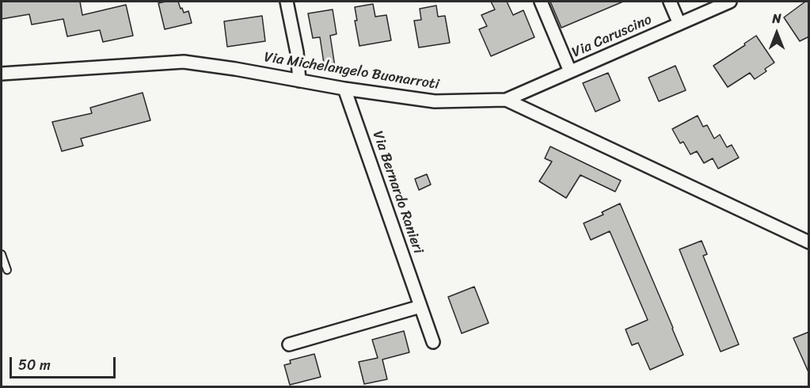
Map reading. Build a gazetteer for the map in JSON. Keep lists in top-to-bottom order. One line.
{"streets":{"street":["Via Caruscino","Via Michelangelo Buonarroti","Via Bernardo Ranieri"]},"crossings":[["Via Caruscino","Via Michelangelo Buonarroti"],["Via Michelangelo Buonarroti","Via Bernardo Ranieri"]],"scale_bar":"50 m","north":"top"}
